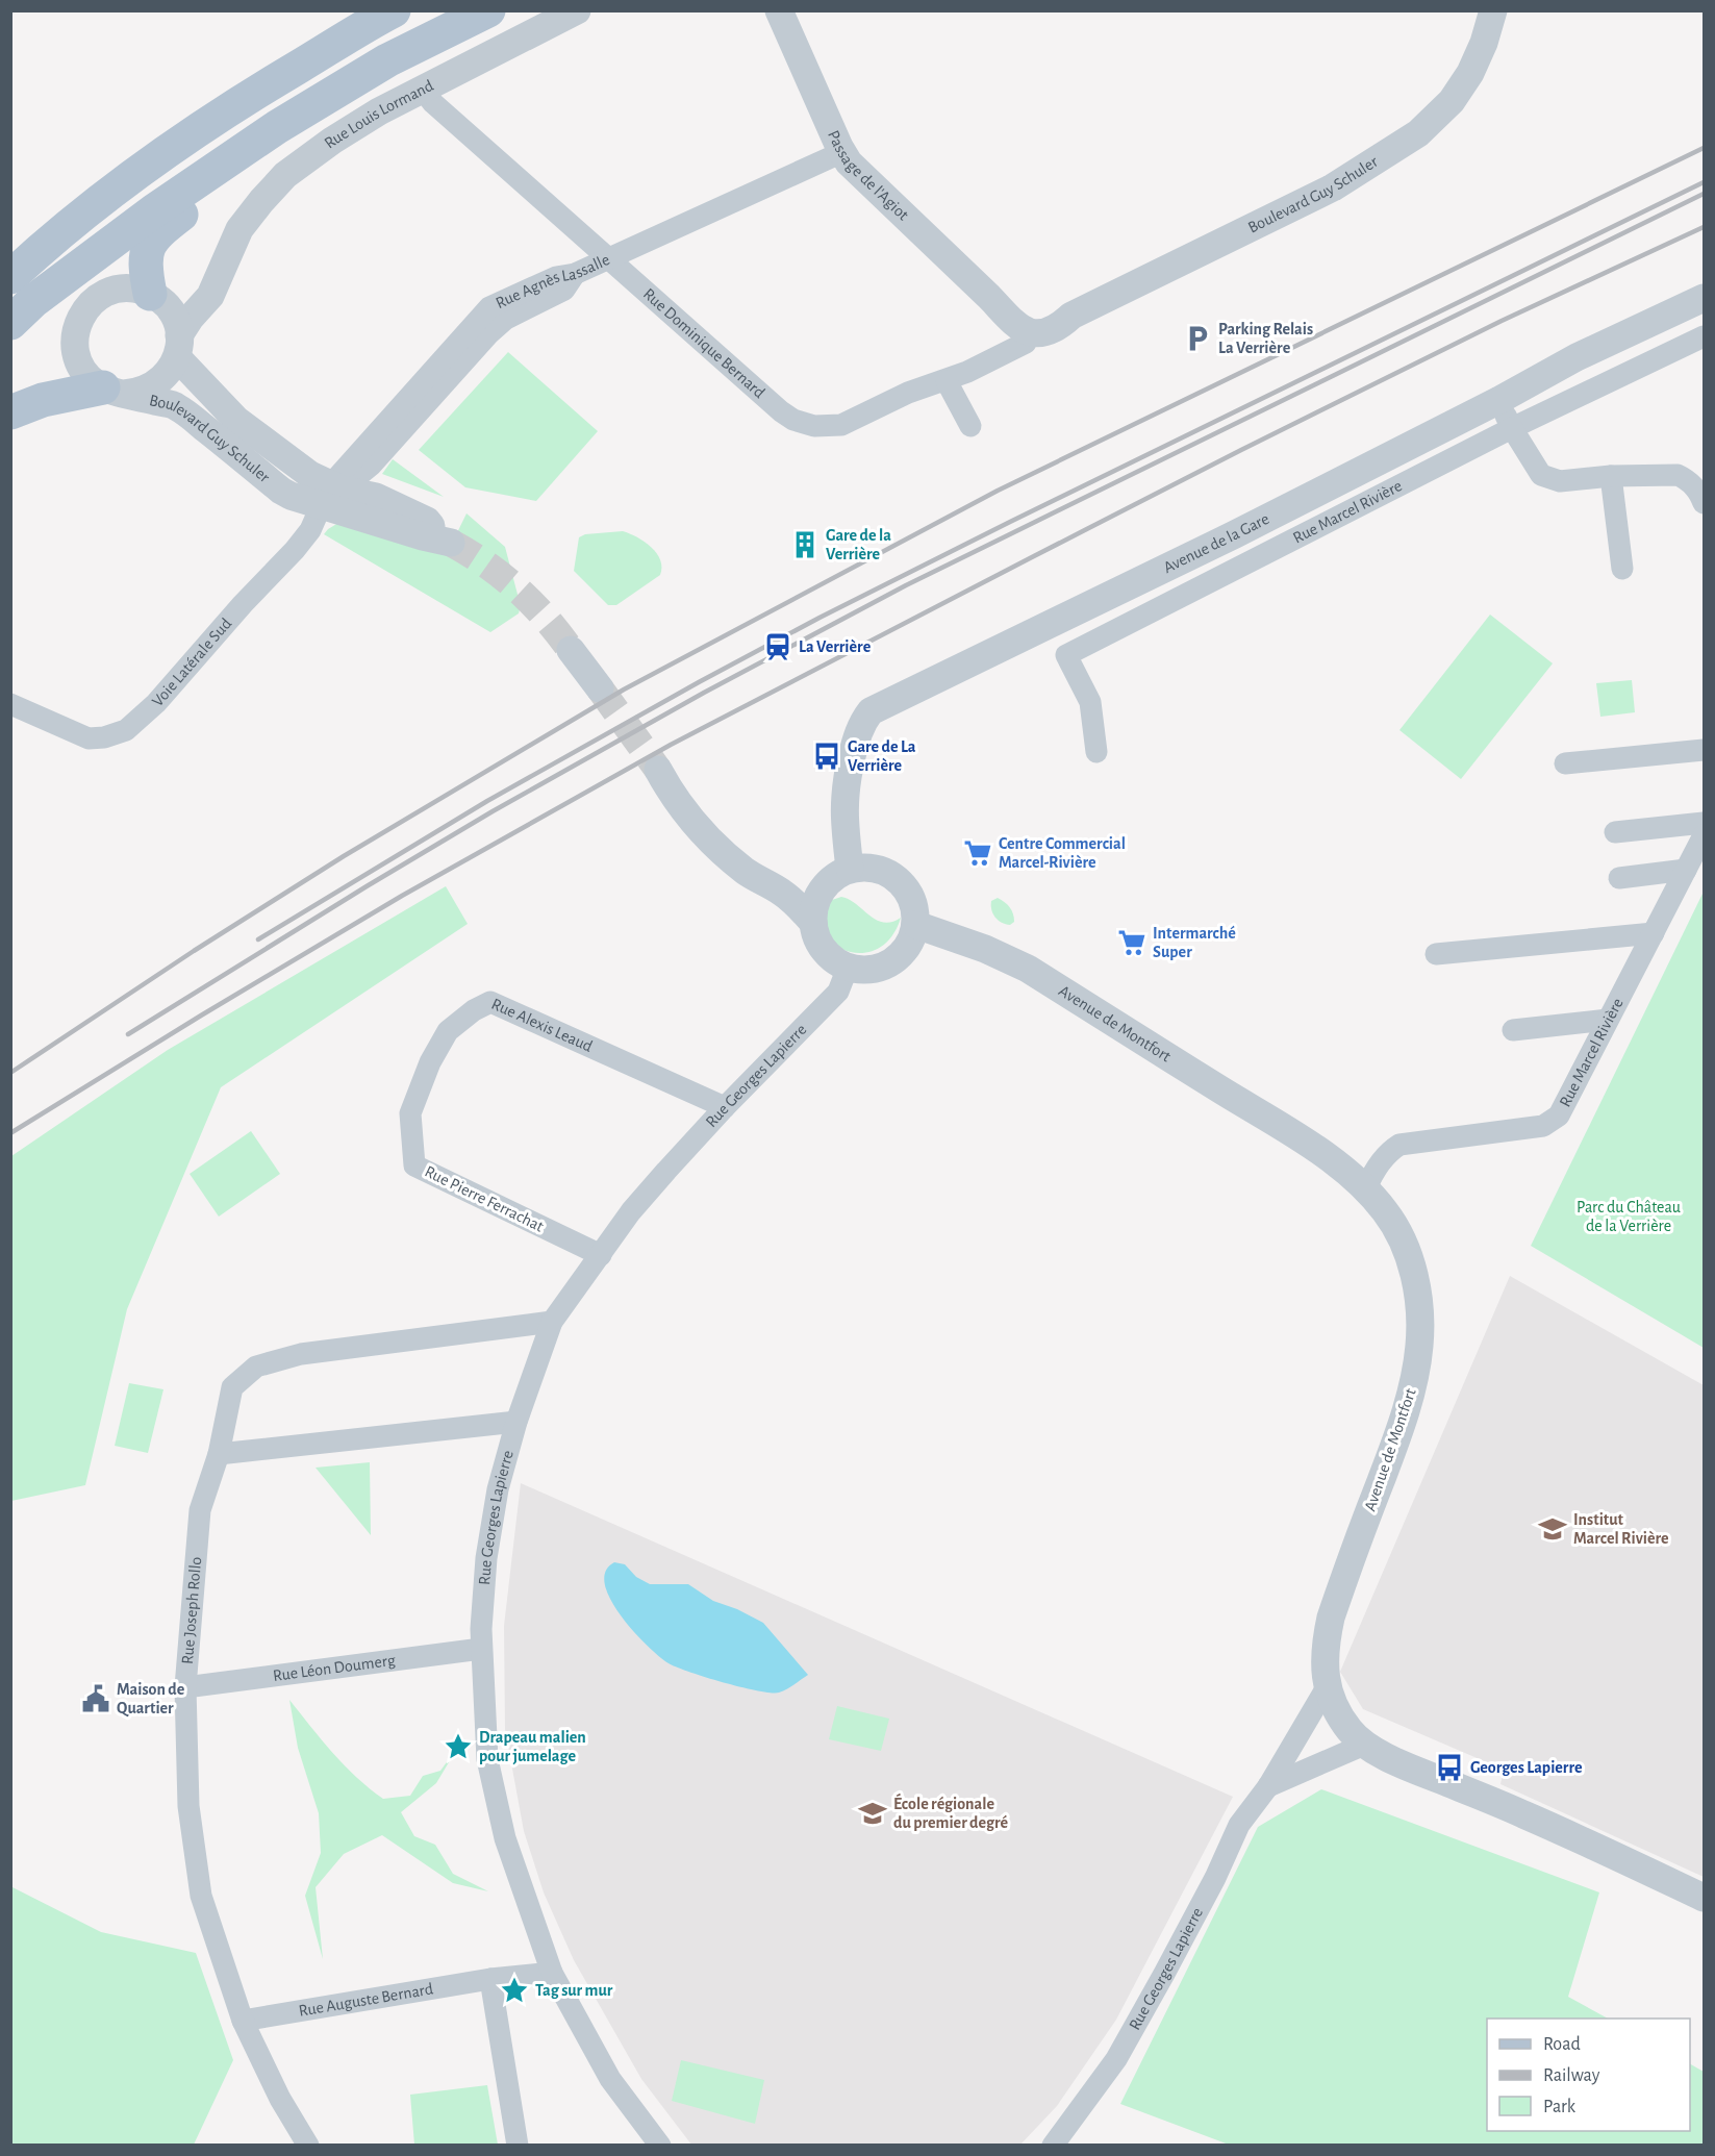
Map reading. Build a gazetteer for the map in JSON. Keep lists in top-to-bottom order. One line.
{"streets":{"street":["Rue Louis Lormand","Passage de l'Agiot","Boulevard Guy Schuler","Rue Agnès Lassalle","Rue Dominique Bernard","Rue Marcel Rivière","Avenue de la Gare","Voie Latérale Sud","Avenue de Montfort","Rue Alexis Leaud","Rue Georges Lapierre","Rue Pierre Ferrachat","Rue Joseph Rollo","Rue Léon Doumerg","Rue Auguste Bernard"]},"crossings":[["Rue Louis Lormand","Boulevard Guy Schuler"],["Rue Louis Lormand","Rue Dominique Bernard"],["Passage de l'Agiot","Boulevard Guy Schuler"],["Passage de l'Agiot","Rue Agnès Lassalle"],["Boulevard Guy Schuler","Rue Agnès Lassalle"],["Boulevard Guy Schuler","Rue Dominique Bernard"],["Boulevard Guy Schuler","Voie Latérale Sud"],["Rue Agnès Lassalle","Rue Dominique Bernard"],["Rue Agnès Lassalle","Voie Latérale Sud"],["Rue Marcel Rivière","Avenue de Montfort"],["Avenue de la Gare","Avenue de Montfort"],["Avenue de la Gare","Rue Georges Lapierre"],["Avenue de Montfort","Rue Georges Lapierre"],["Rue Alexis Leaud","Rue Georges Lapierre"],["Rue Alexis Leaud","Rue Pierre Ferrachat"],["Rue Georges Lapierre","Rue Pierre Ferrachat"],["Rue Georges Lapierre","Rue Joseph Rollo"],["Rue Georges Lapierre","Rue Léon Doumerg"],["Rue Georges Lapierre","Rue Auguste Bernard"],["Rue Joseph Rollo","Rue Léon Doumerg"],["Rue Joseph Rollo","Rue Auguste Bernard"]],"parks":["Parc du Château de la Verrière"],"places":{"parking":["Parking Relais La Verrière"],"building":["Gare de la Verrière"],"station":["La Verrière"],"bus stop":["Gare de La Verrière","Georges Lapierre"],"supermarket":["Centre Commercial Marcel-Rivière","Intermarché Super"],"school or university":["Institut Marcel Rivière","École régionale du premier degré"],"public building":["Maison de Quartier"],"place":["Drapeau malien pour jumelage","Tag sur mur"]},"legend":["Road","Railway","Park"]}
